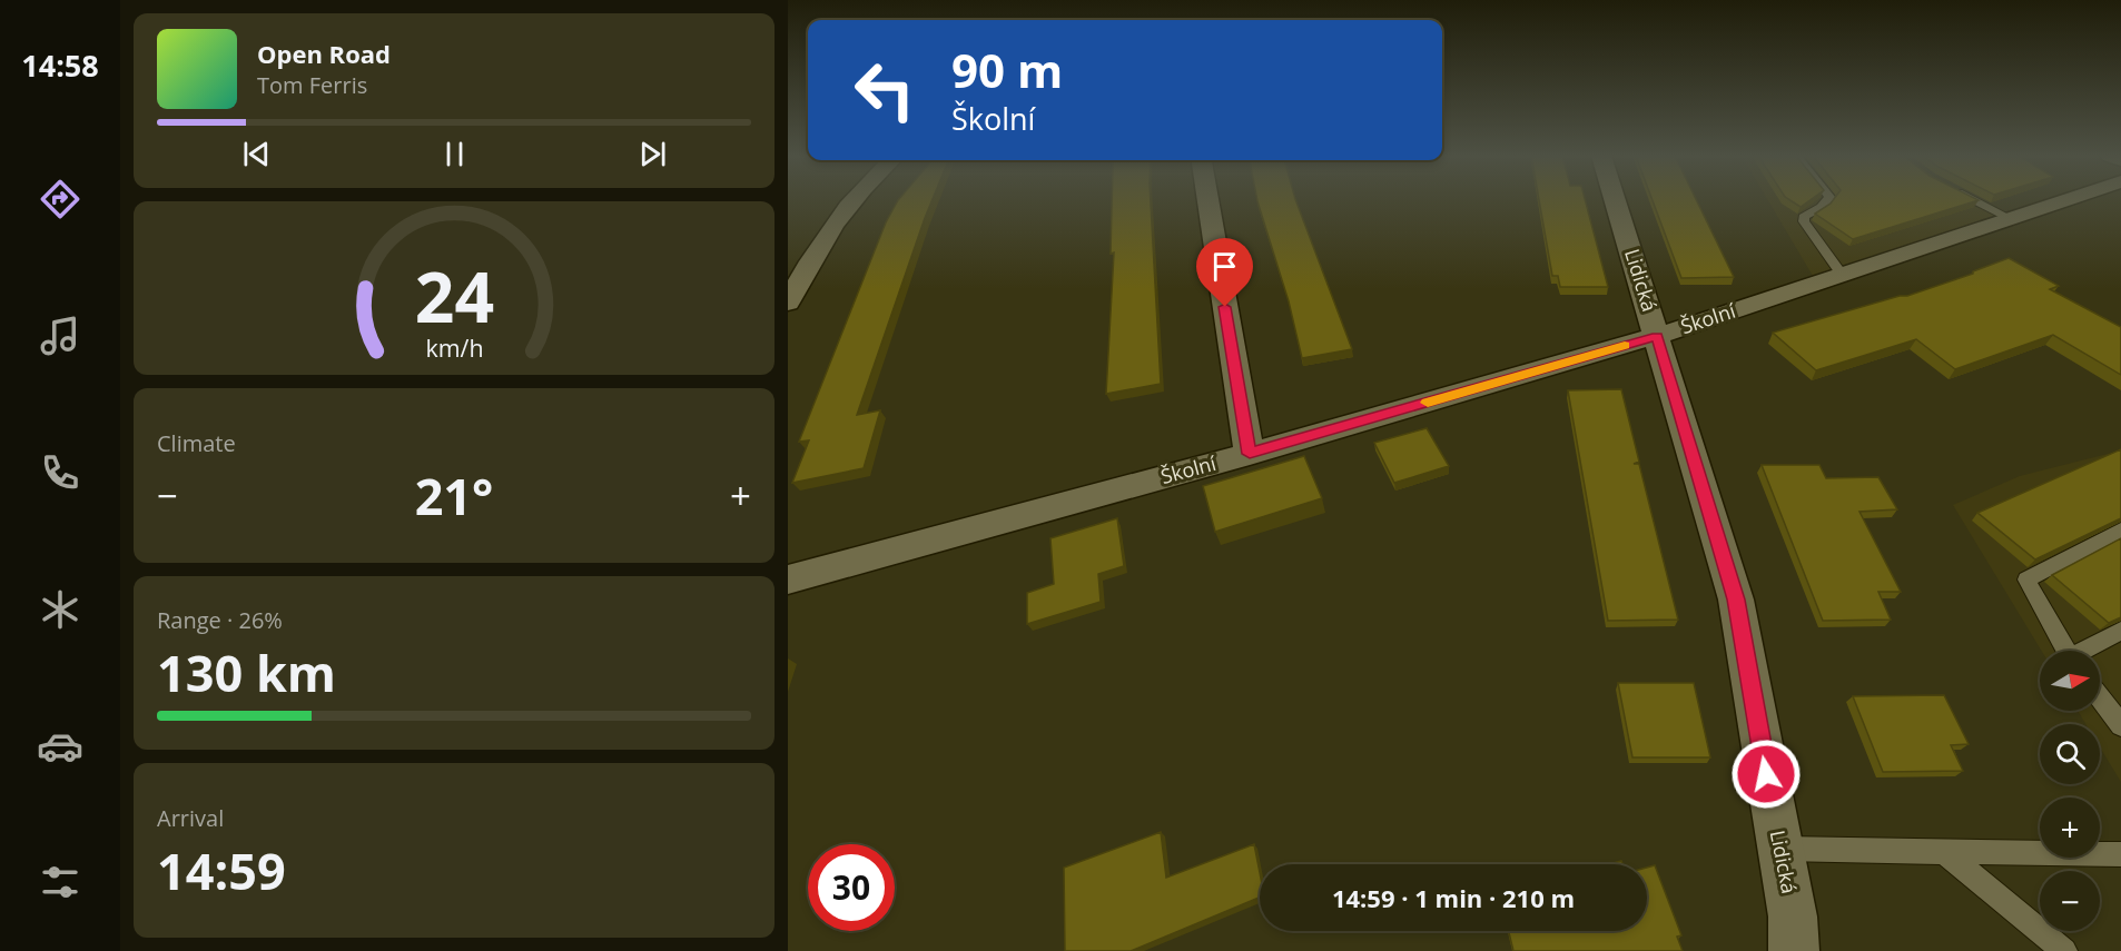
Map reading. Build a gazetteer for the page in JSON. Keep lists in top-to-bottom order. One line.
{"streets":{"street":["Lidická","Školní"]},"crossings":[["Lidická","Školní"]],"north":"right","page":{"tabs":"14:58","turn":["90 m","Školní"],"song":["Open Road","Tom Ferris"],"tile":["Climate",["Range · 26%","130 km"],["Arrival","14:59"]],"heat":["−","21°","+"],"map_buttons":["+","−"],"limit":"30","trip":"14:59 · 1 min · 210 m","gauge":["24","km/h"]}}
